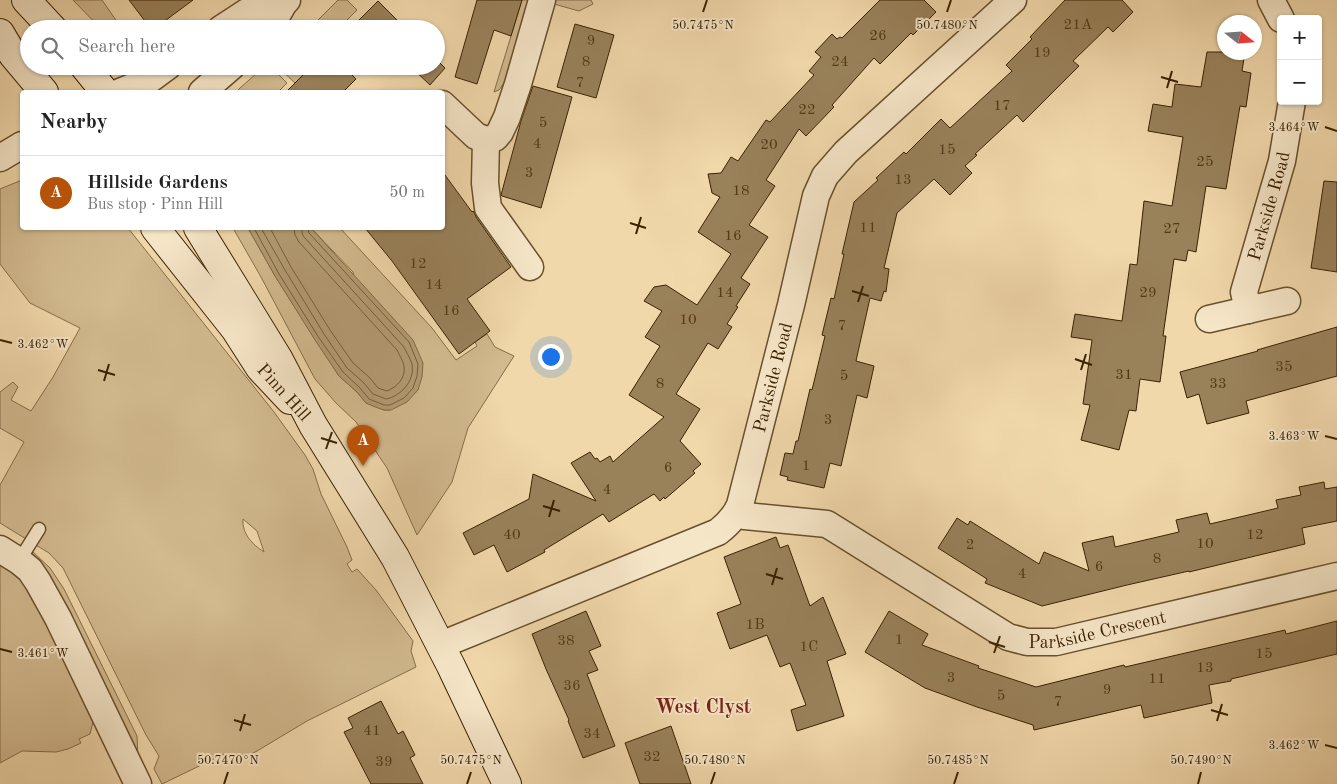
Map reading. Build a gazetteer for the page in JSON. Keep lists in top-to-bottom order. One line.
{"streets":{"main road":["Pinn Hill"],"street":["Parkside Road","Parkside Crescent"]},"crossings":[["Parkside Road","Parkside Crescent"]],"districts":["West Clyst"],"house_numbers":["21A","26","9","19","8","24","7","17","22","5","4","20","15","25","3","13","18","11","27","16","12","14","14","29","16","10","7","35","31","5","8","33","3","1","6","4","40","12","10","2","8","6","4","1B","1","38","1C","15","13","3","11","36","9","5","7","41","34","32","39"],"north":"right","page":{"map_buttons":["+","−"],"search":"Search here","heading":"Nearby","list":[{"mark":"A","name":"Hillside Gardens","note":"Bus stop · Pinn Hill","value":"50 m"}],"pins":"A"},"coordinates":["50.7475°N","50.7480°N","3.464°W","3.462°W","3.463°W","3.461°W","50.7470°N","50.7485°N","50.7490°N"]}
